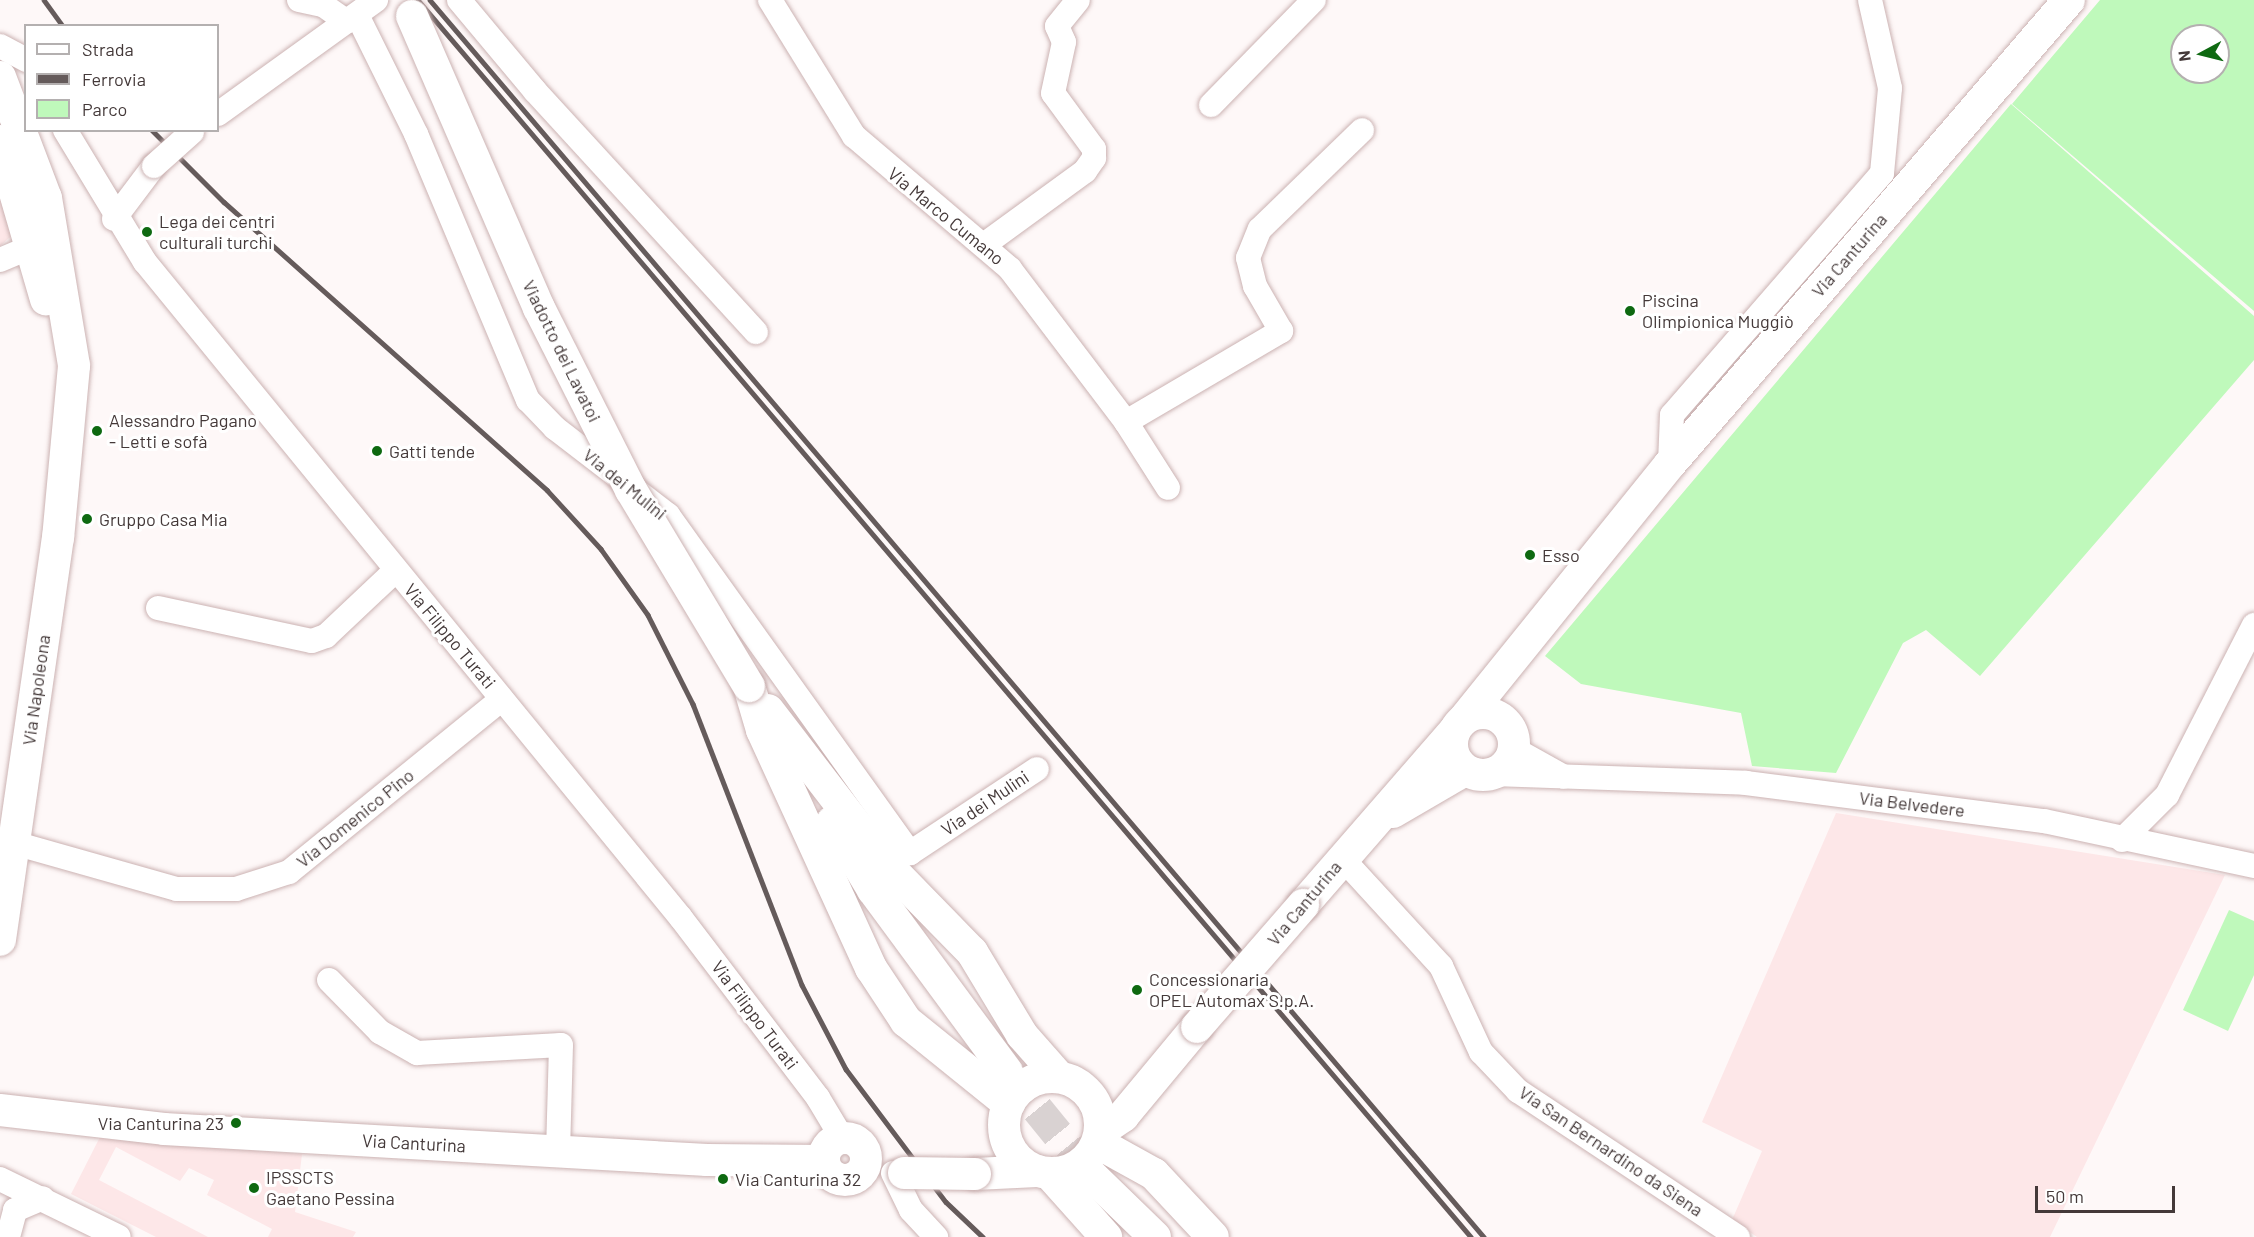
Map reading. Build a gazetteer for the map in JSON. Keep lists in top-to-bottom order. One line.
{"streets":{"main road":["Via Canturina","Viadotto dei Lavatoi","Via Napoleona"],"street":["Via Marco Cumano","Via dei Mulini","Via Filippo Turati","Via Belvedere","Via Domenico Pino","Via San Bernardino da Siena"]},"crossings":[["Via Canturina","Via Filippo Turati"],["Via Canturina","Via Belvedere"],["Via Canturina","Via San Bernardino da Siena"],["Via Filippo Turati","Via Domenico Pino"],["Via Napoleona","Via Domenico Pino"]],"places":["Lega dei centri culturali turchi","Piscina Olimpionica Muggiò","Alessandro Pagano - Letti e sofà","Gatti tende","Gruppo Casa Mia","Esso","Concessionaria OPEL Automax S.p.A.","Via Canturina 23","Via Canturina 32","IPSSCTS Gaetano Pessina"],"legend":["Strada","Ferrovia","Parco"],"scale_bar":"50 m","north":"left"}
